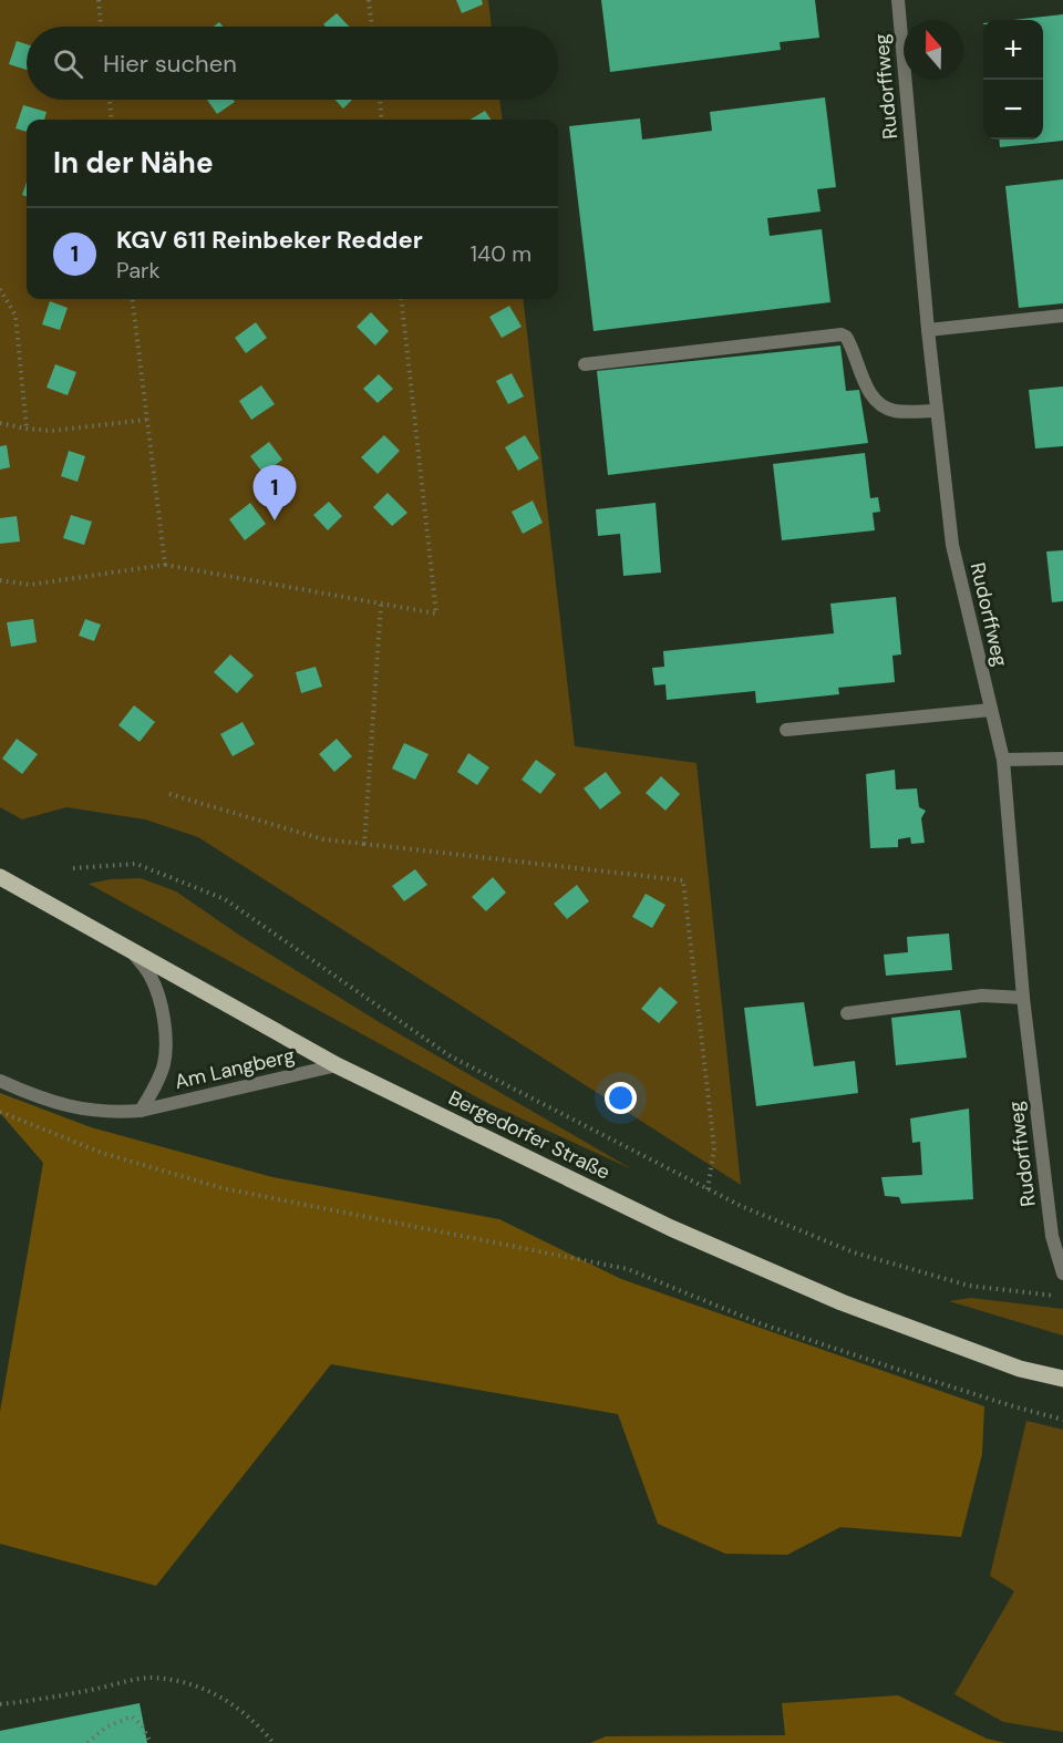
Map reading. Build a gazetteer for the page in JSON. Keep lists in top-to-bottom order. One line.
{"streets":{"main road":["Bergedorfer Straße"],"street":["Rudorffweg","Am Langberg"]},"crossings":[["Am Langberg","Bergedorfer Straße"]],"north":"top","page":{"map_buttons":["+","−"],"search":"Hier suchen","heading":"In der Nähe","list":[{"mark":"1","name":"KGV 611 Reinbeker Redder","note":"Park","value":"140 m"}],"pins":"1"}}
